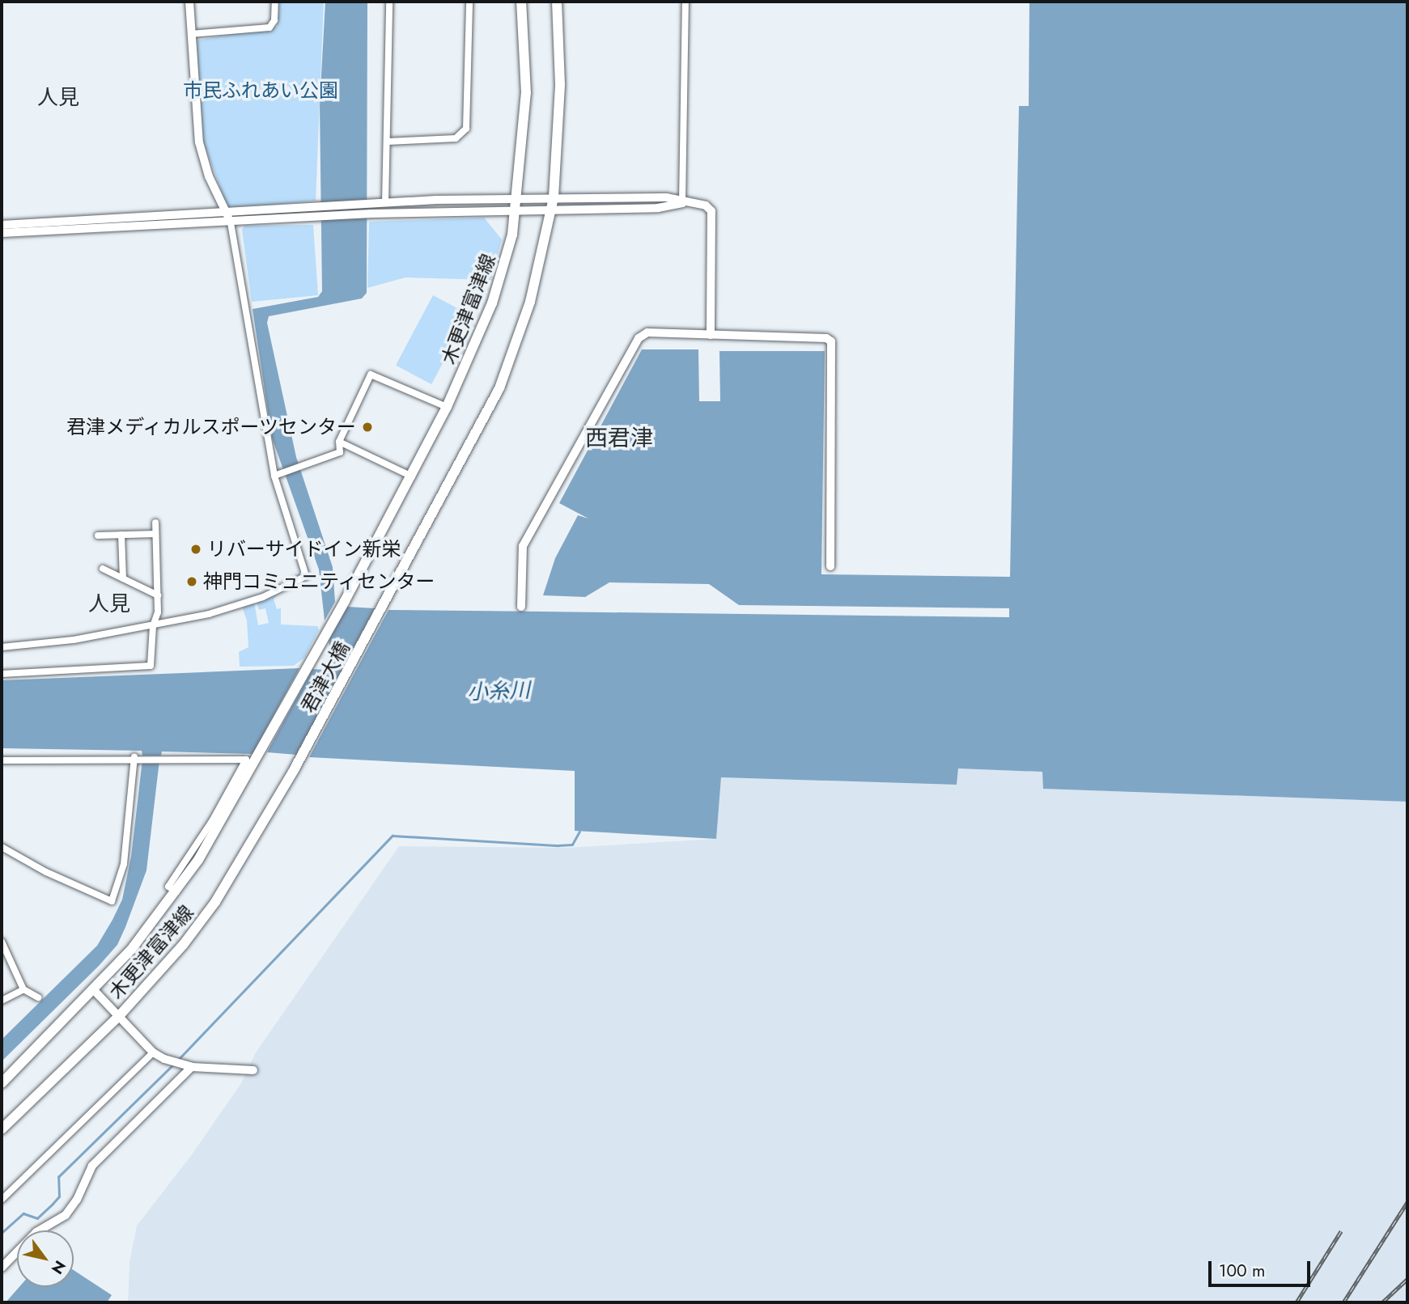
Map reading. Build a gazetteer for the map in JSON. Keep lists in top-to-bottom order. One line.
{"streets":{"main road":["木更津富津線","君津大橋"]},"crossings":[["木更津富津線","君津大橋"]],"districts":["人見","西君津","人見"],"water":["小糸川"],"parks":["市民ふれあい公園"],"places":["君津メディカルスポーツセンター","リバーサイドイン新栄","神門コミュニティセンター"],"scale_bar":"100 m","north":"bottom right"}
